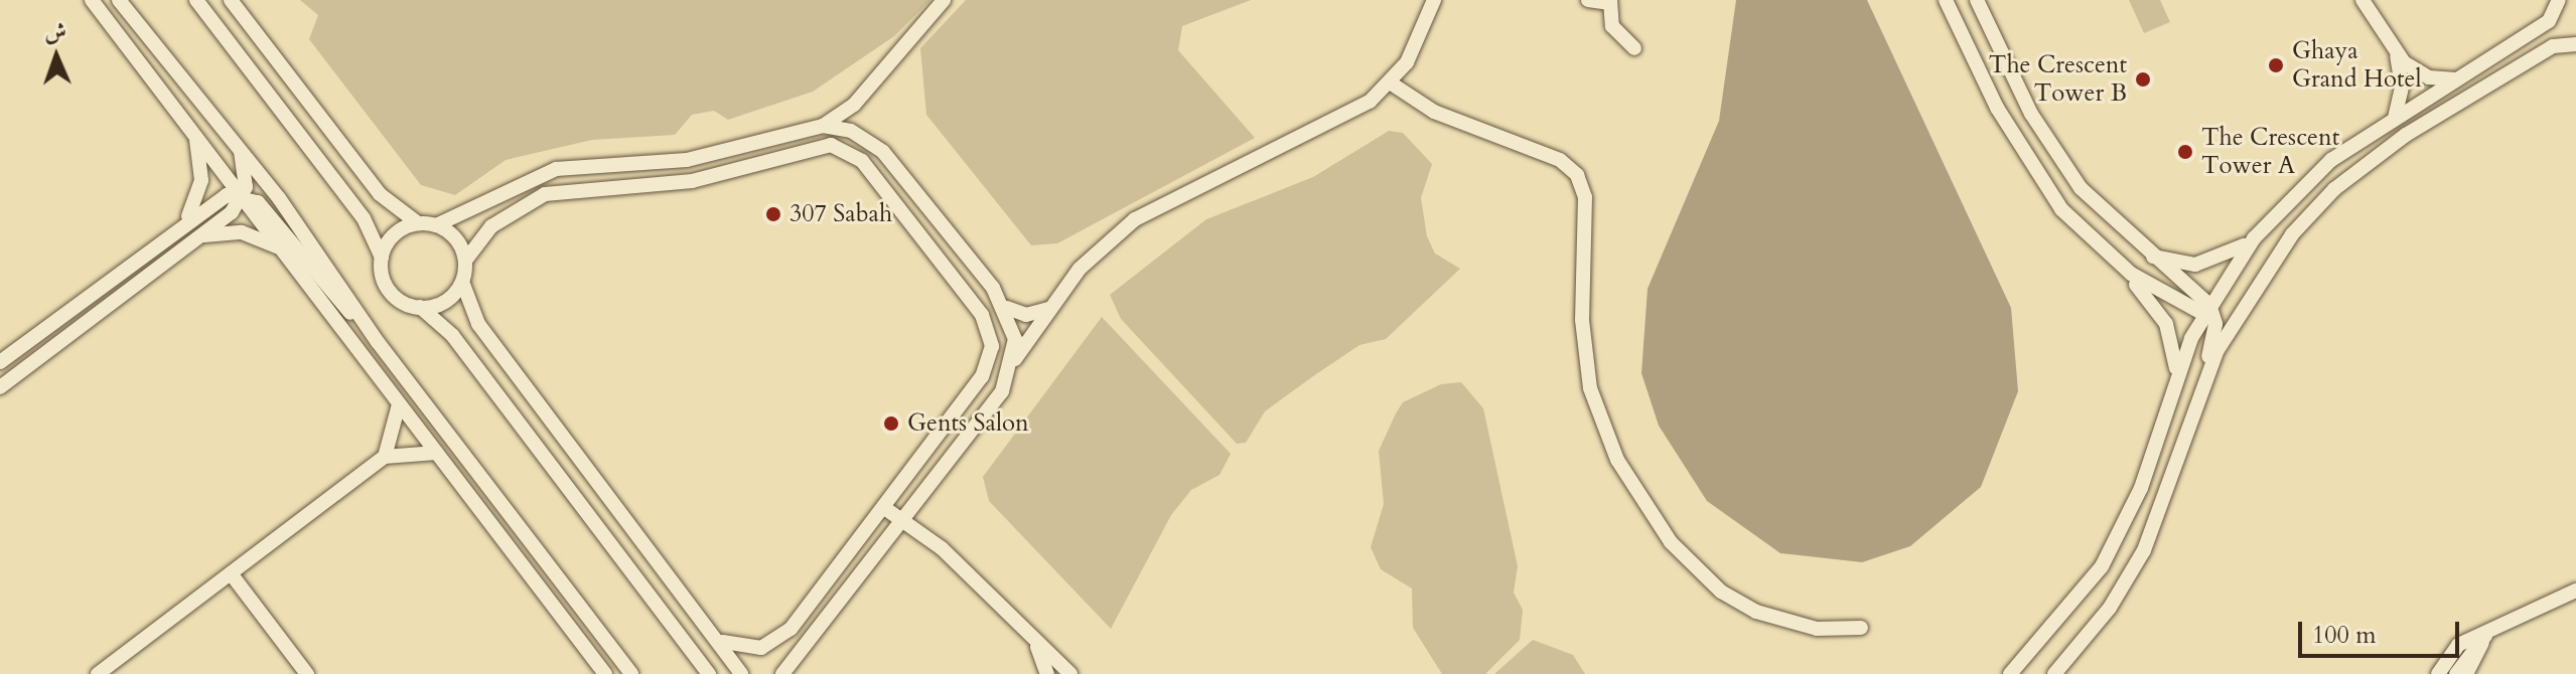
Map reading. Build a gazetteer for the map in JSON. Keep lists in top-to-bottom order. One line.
{"places":["Ghaya Grand Hotel","The Crescent Tower B","The Crescent Tower A","307 Sabah","Gents Salon"],"scale_bar":"100 m","north":"top"}
